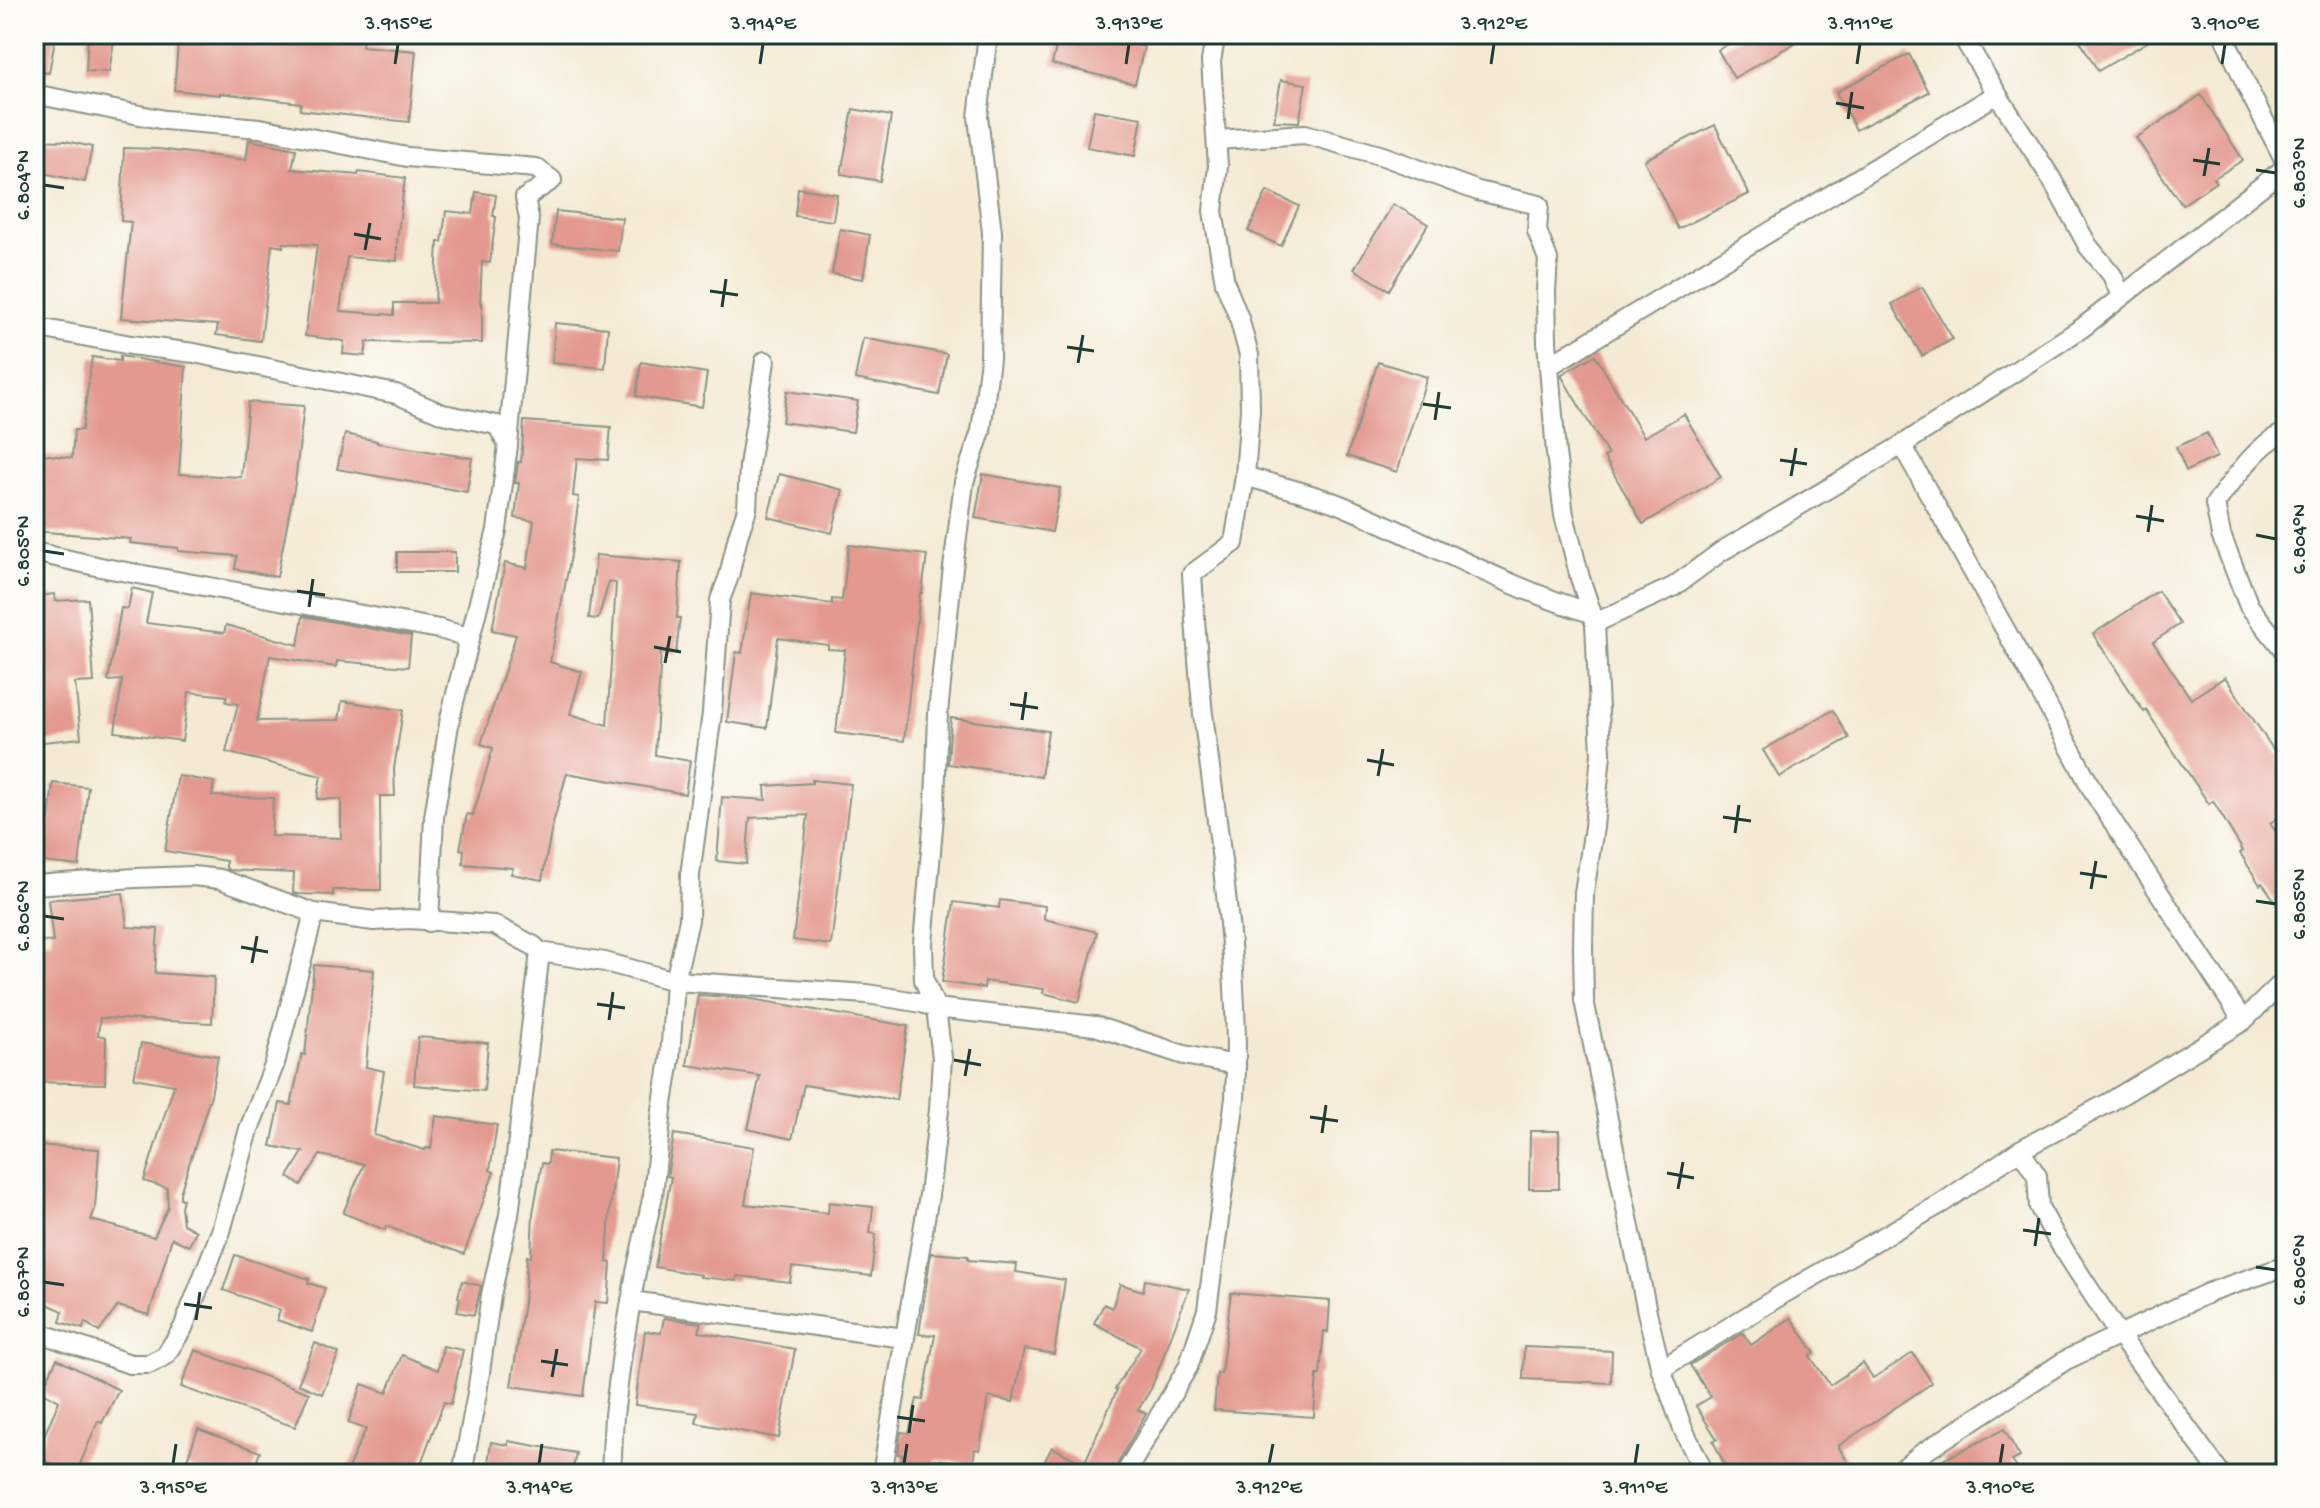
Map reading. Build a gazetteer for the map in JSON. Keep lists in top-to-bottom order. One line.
{"coordinates":["3.915°E","3.914°E","3.913°E","3.912°E","3.911°E","3.910°E","6.803°N","6.804°N","6.805°N","6.806°N","6.807°N"]}
